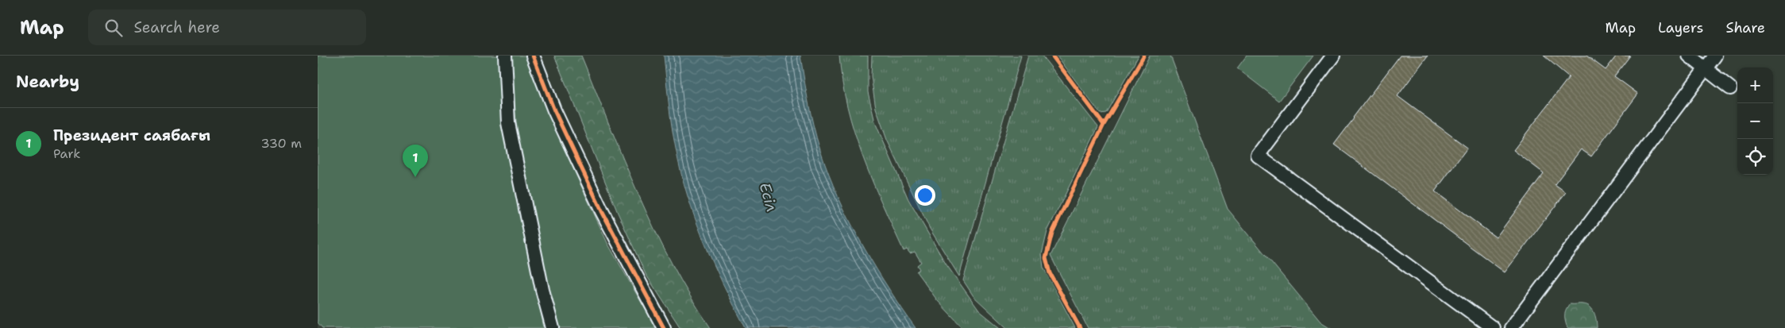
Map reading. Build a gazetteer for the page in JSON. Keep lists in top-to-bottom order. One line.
{"water":["Есіл"],"page":{"header":"Map","search":"Search here","nav":["Map","Layers","Share"],"heading":"Nearby","map_buttons":["+","−"],"list":[{"mark":"1","name":"Президент саябағы","note":"Park","value":"330 m"}],"pins":"1"}}
